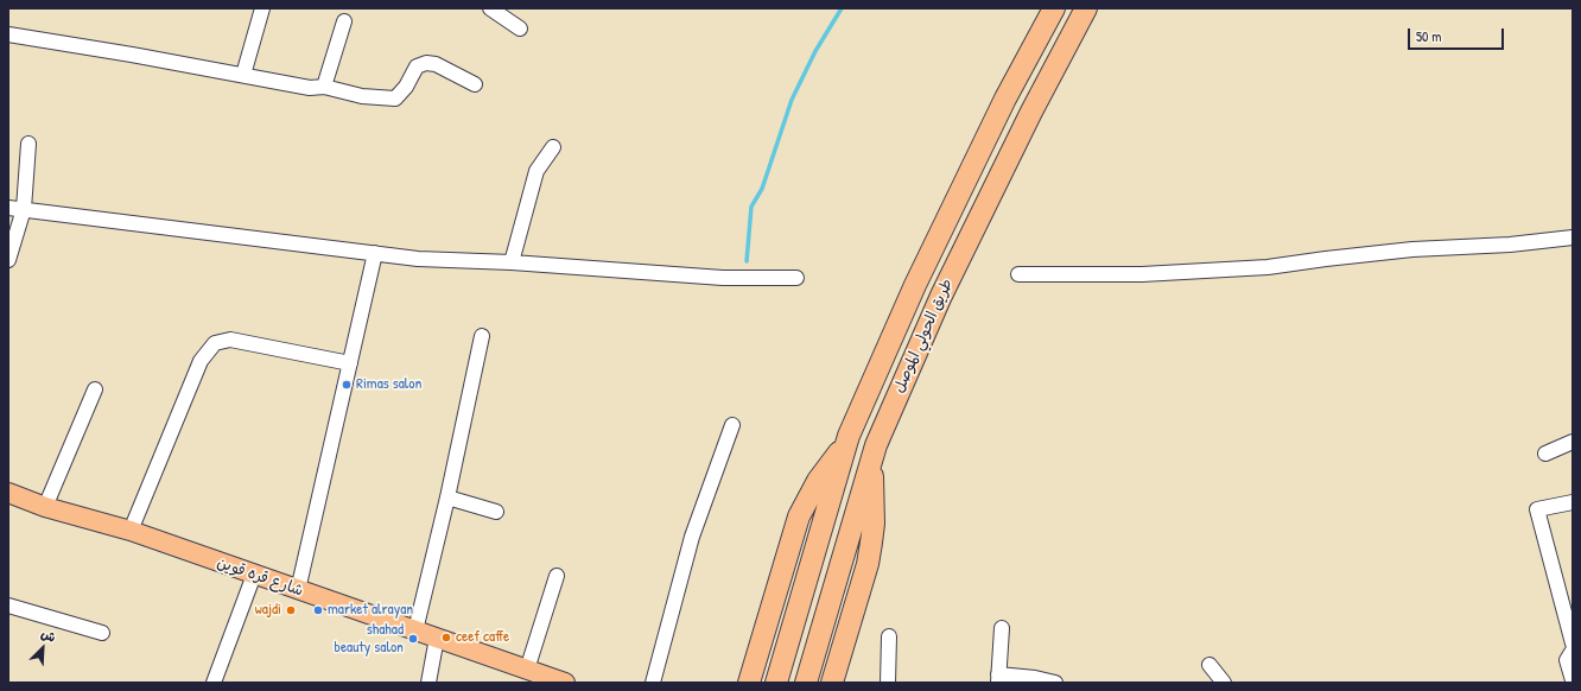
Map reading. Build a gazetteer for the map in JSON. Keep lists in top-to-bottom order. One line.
{"streets":{"highway":["طريق الحولي الموصل"],"main road":["شارع قره قوين"]},"places":["Rimas salon","wajdi","market alrayan","ceef caffe","shahad beauty salon"],"scale_bar":"50 m","north":"top right"}
